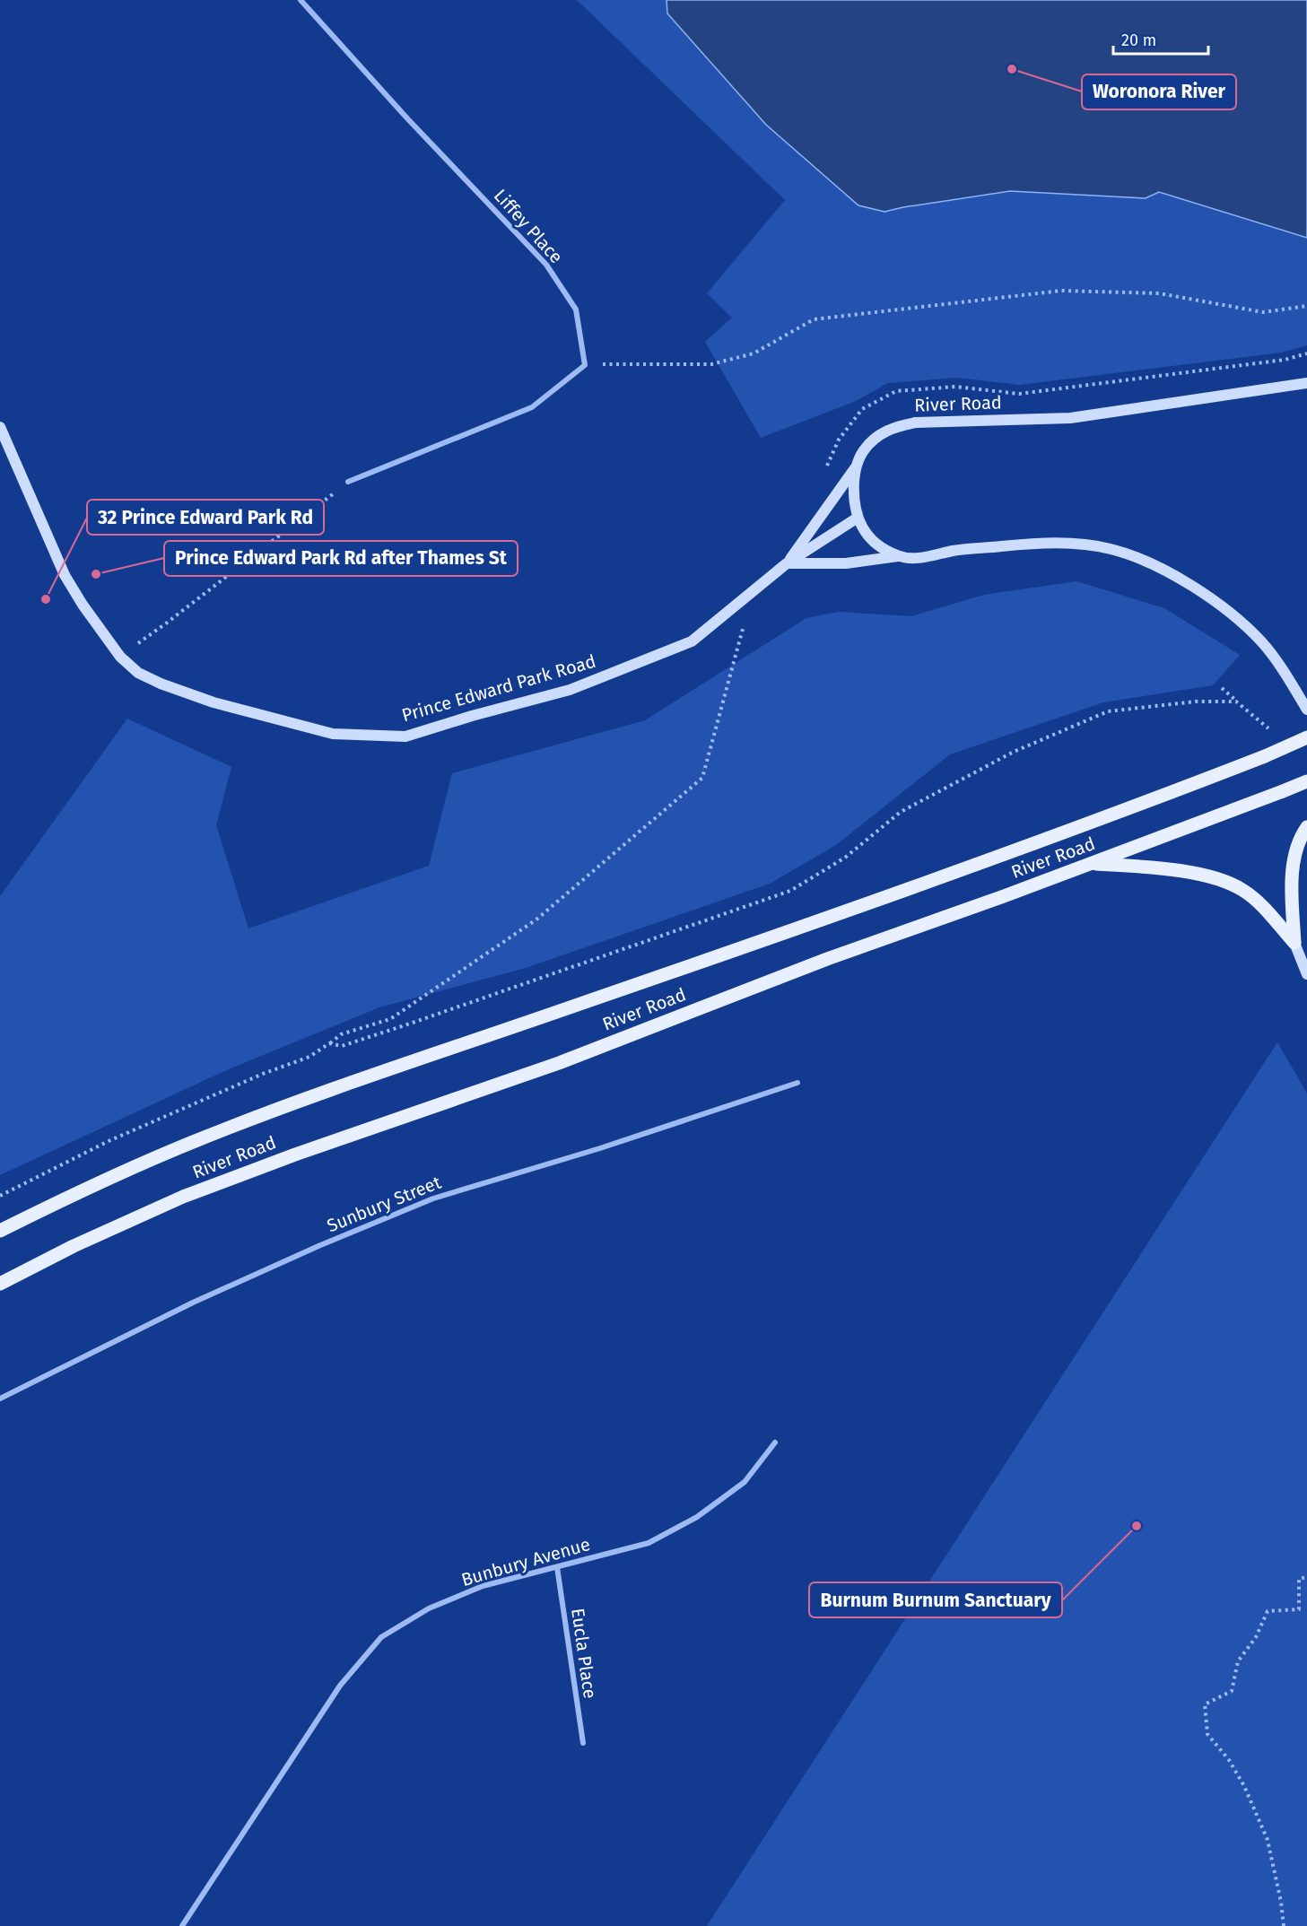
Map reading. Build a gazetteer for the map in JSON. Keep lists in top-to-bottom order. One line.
{"streets":{"main road":["River Road"],"street":["Liffey Place","Prince Edward Park Road","Sunbury Street","Bunbury Avenue","Eucla Place"]},"crossings":[["River Road","Prince Edward Park Road"],["Bunbury Avenue","Eucla Place"]],"places":["Woronora River","Prince Edward Park Rd after Thames St","32 Prince Edward Park Rd","Burnum Burnum Sanctuary"],"scale_bar":"20 m"}
